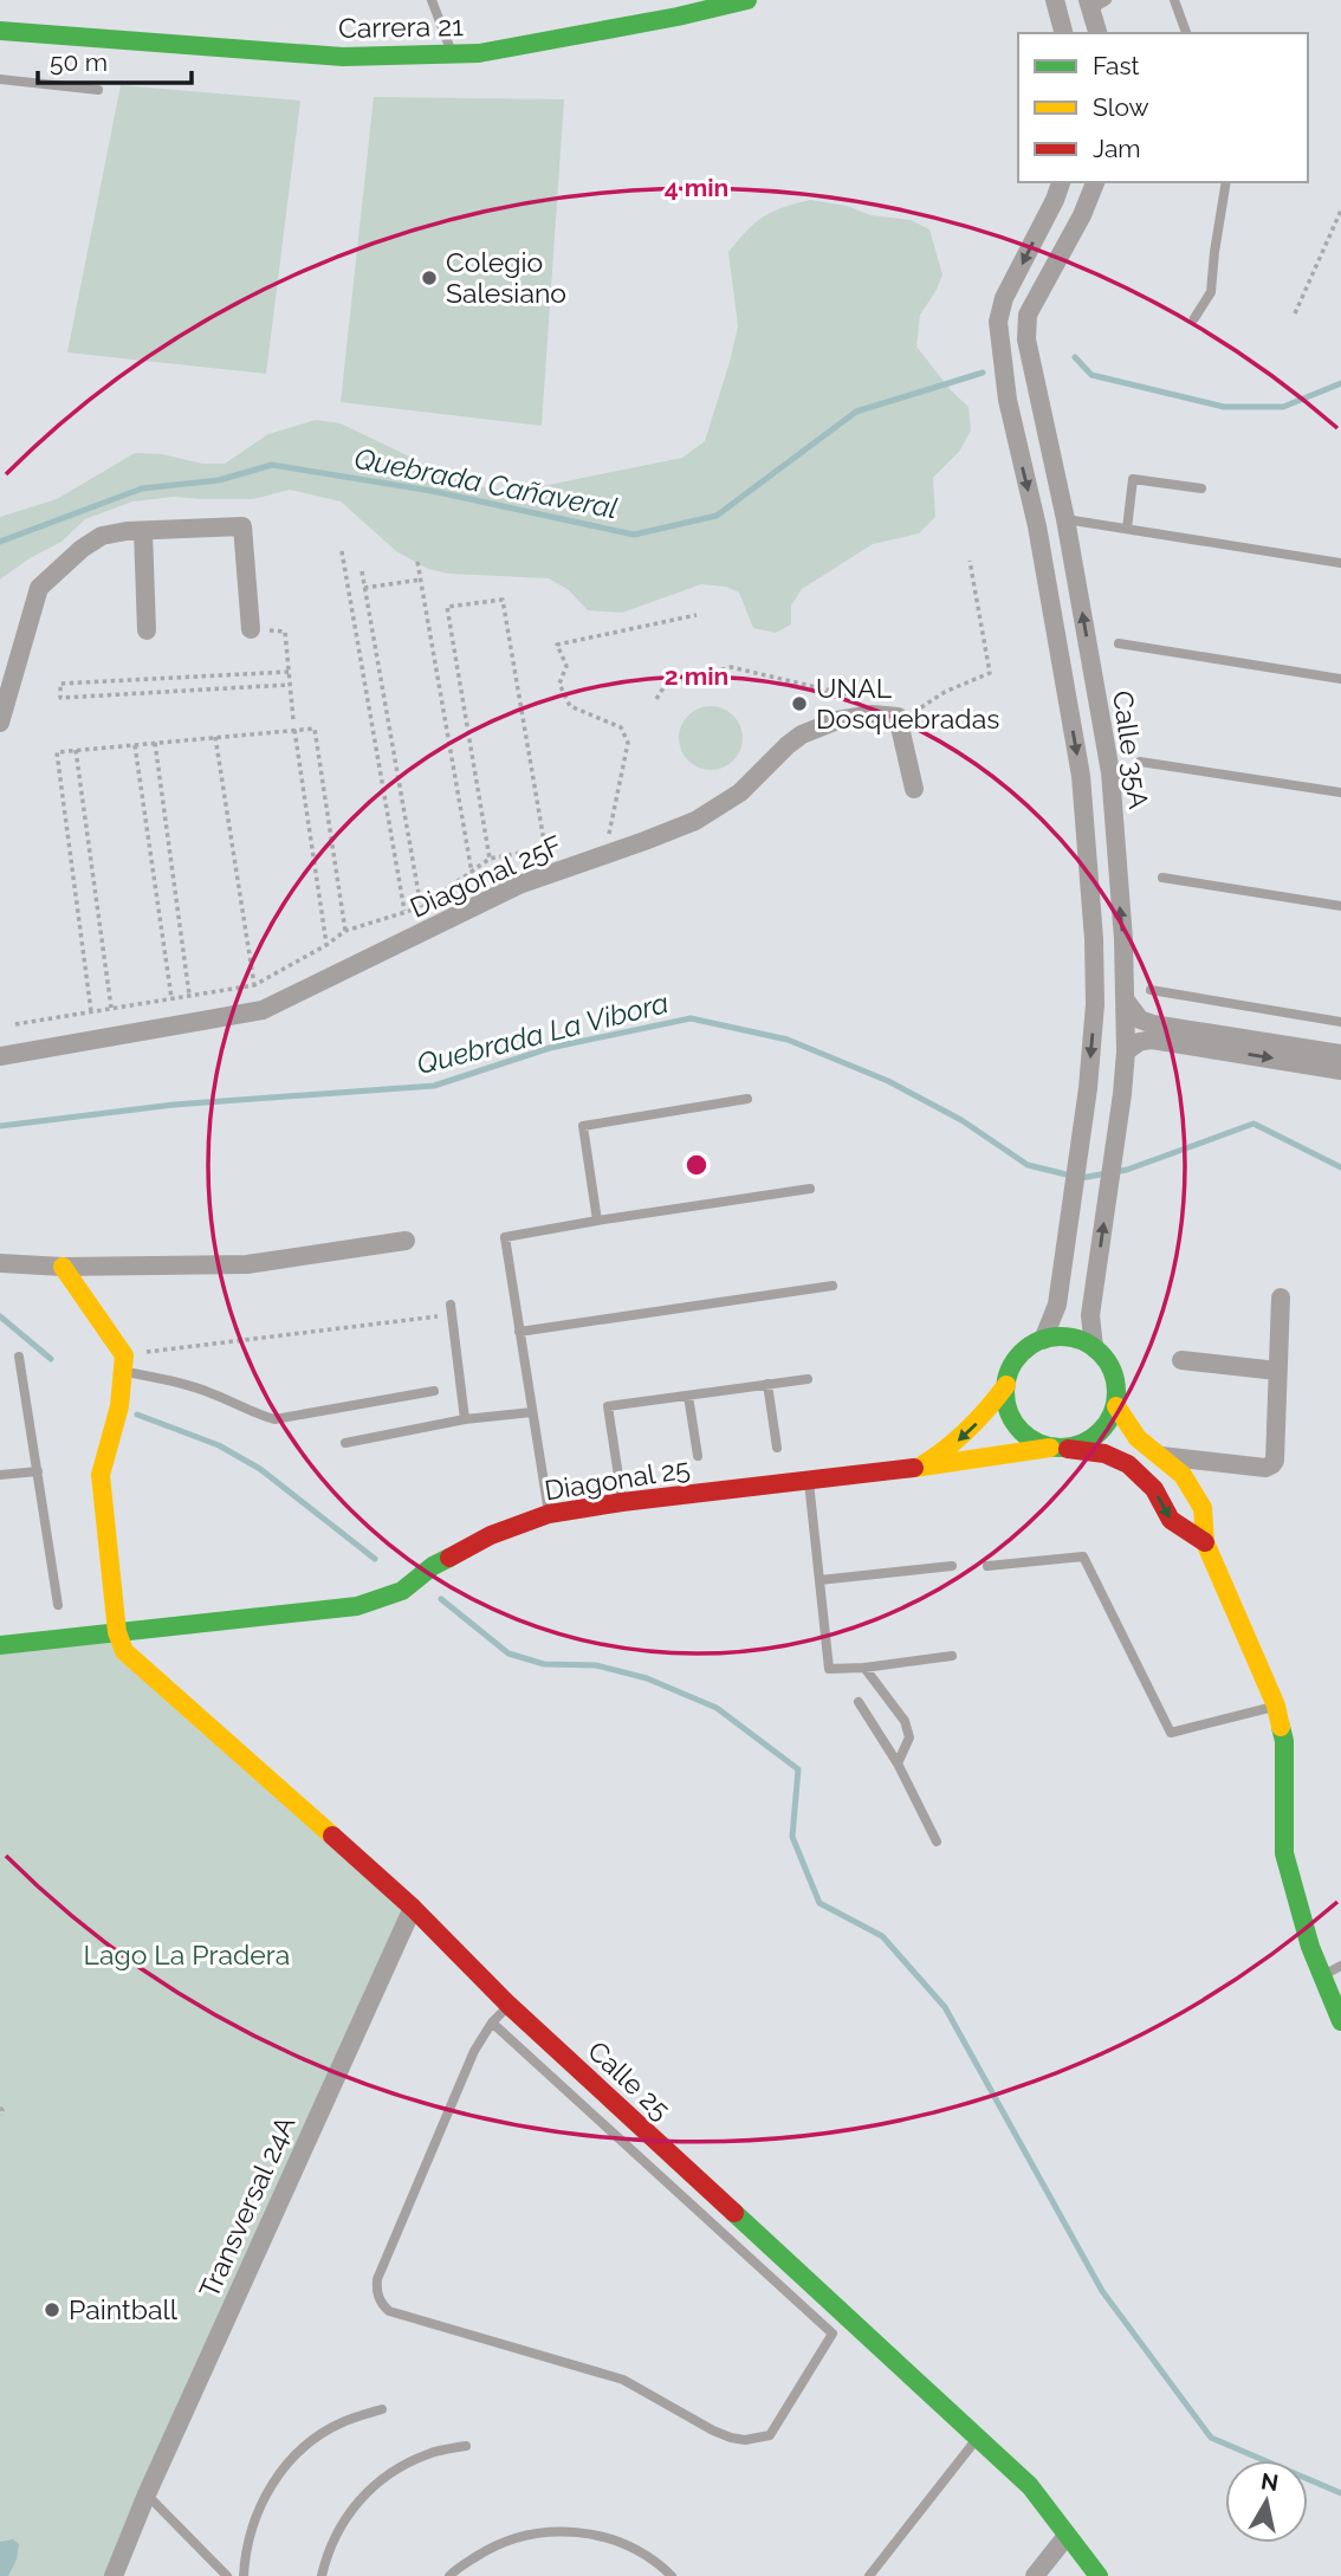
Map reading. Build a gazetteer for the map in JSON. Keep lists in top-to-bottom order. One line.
{"streets":{"street":["Carrera 21","Calle 35A","Diagonal 25F","Diagonal 25","Calle 25","Transversal 24A"]},"crossings":[["Calle 35A","Diagonal 25"],["Diagonal 25","Calle 25"],["Calle 25","Transversal 24A"]],"water":["Quebrada Cañaveral","Quebrada La Vibora"],"parks":["Lago La Pradera"],"places":["Colegio Salesiano","UNAL Dosquebradas","Paintball"],"legend":["Fast","Slow","Jam"],"scale_bar":"50 m","north":"top","rings":["4 min","2 min"]}
